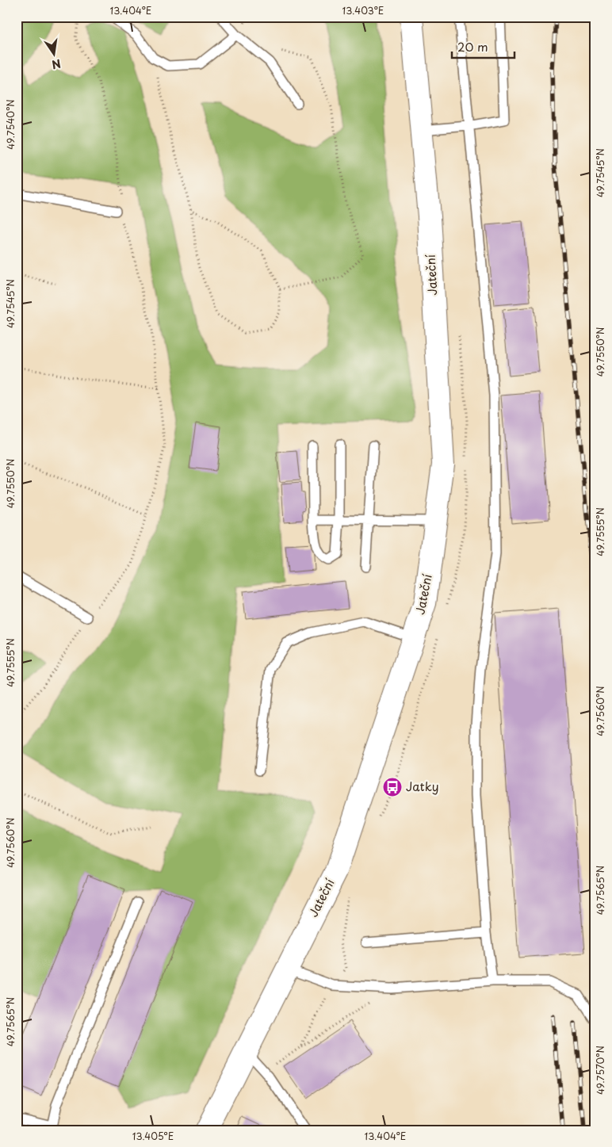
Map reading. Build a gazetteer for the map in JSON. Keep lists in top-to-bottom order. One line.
{"streets":{"main road":["Jateční"]},"places":{"bus stop":["Jatky"]},"scale_bar":"20 m","north":"bottom","coordinates":["13.404°E","13.403°E","49.7540°N","49.7545°N","49.7550°N","49.7555°N","49.7560°N","49.7565°N","49.7570°N","13.405°E"]}
